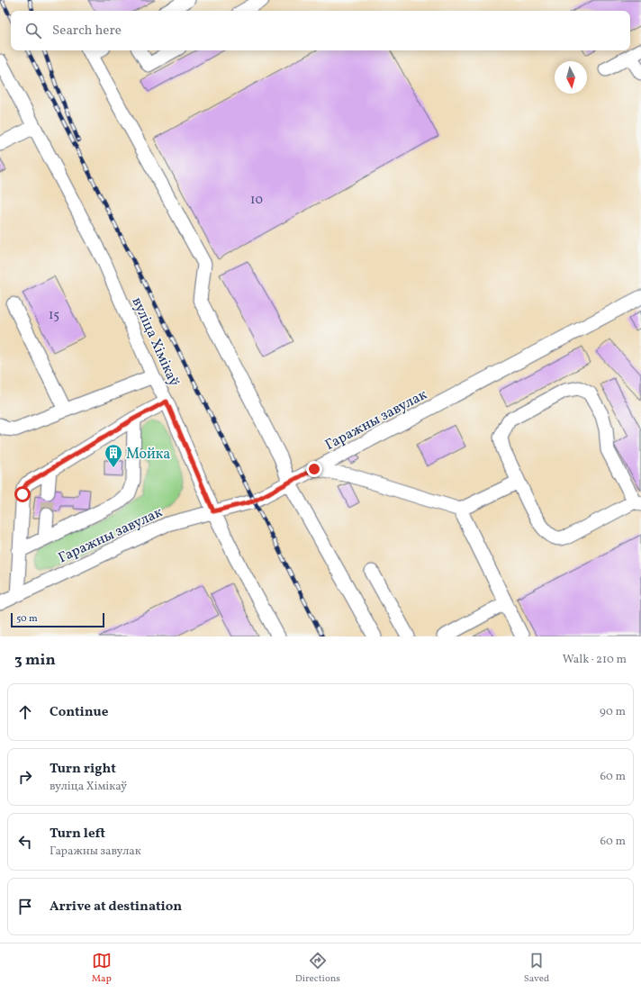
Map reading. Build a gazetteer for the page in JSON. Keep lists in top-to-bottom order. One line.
{"streets":{"street":["вуліца Хімікаў","Гаражны завулак"]},"crossings":[["вуліца Хімікаў","Гаражны завулак"]],"places":{"building":["Мойка"]},"house_numbers":["10","15"],"scale_bar":"50 m","north":"bottom","page":{"search":"Search here","scale":"50 m","heading":["3 min","Walk · 210 m"],"list":[["Continue","90 m"],["Turn right","вуліца Хімікаў","60 m"],["Turn left","Гаражны завулак","60 m"],"Arrive at destination"],"nav":["Map","Directions","Saved"]}}
